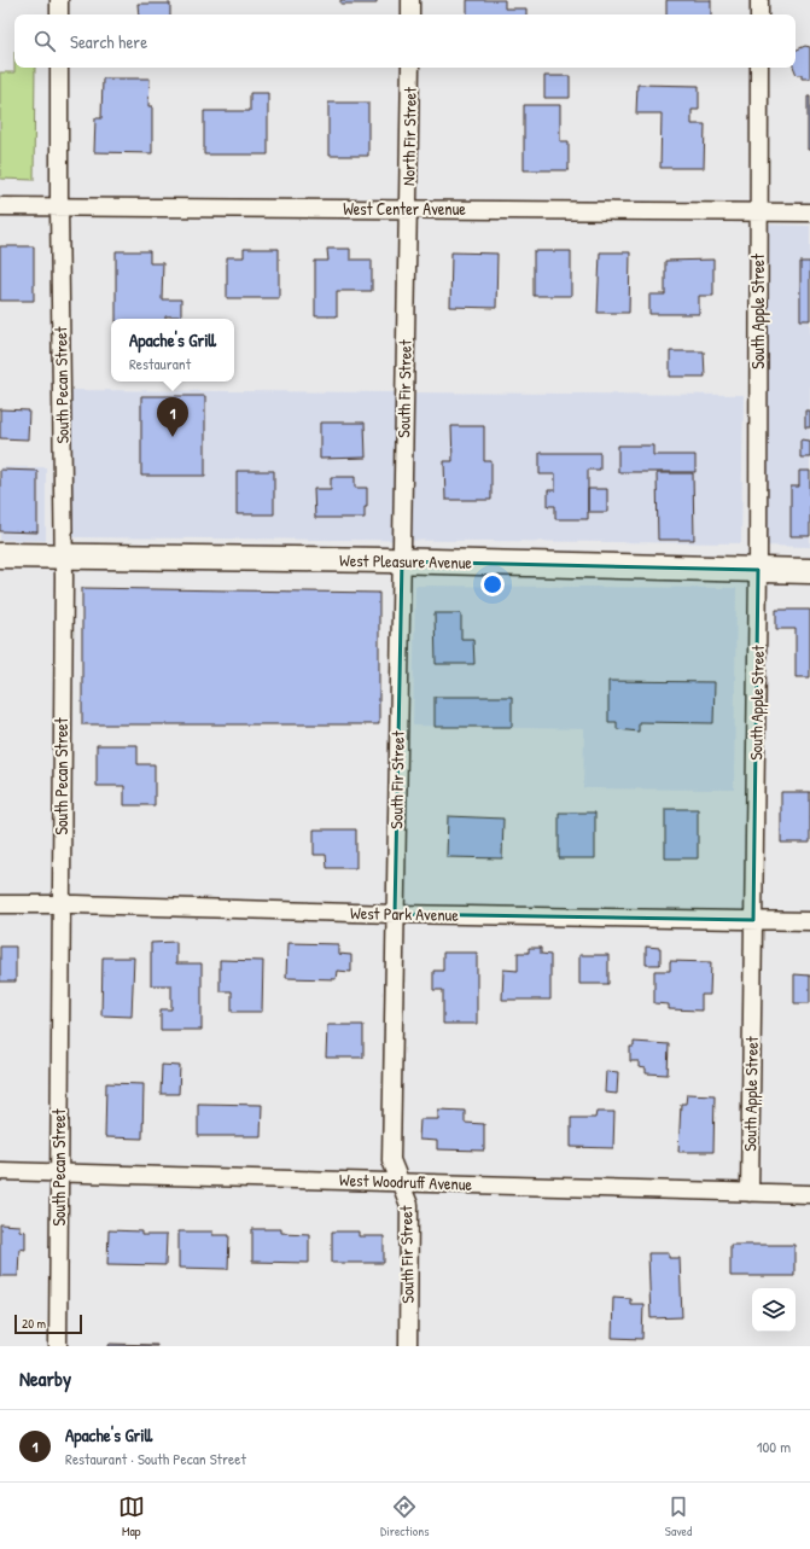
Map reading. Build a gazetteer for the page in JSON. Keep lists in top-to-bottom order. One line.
{"streets":{"street":["North Fir Street","West Center Avenue","South Apple Street","South Pecan Street","South Fir Street","West Pleasure Avenue","West Park Avenue","West Woodruff Avenue"]},"crossings":[["North Fir Street","West Center Avenue"],["North Fir Street","South Fir Street"],["West Center Avenue","South Apple Street"],["West Center Avenue","South Pecan Street"],["West Center Avenue","South Fir Street"],["South Apple Street","West Pleasure Avenue"],["South Apple Street","West Park Avenue"],["South Apple Street","West Woodruff Avenue"],["South Pecan Street","West Pleasure Avenue"],["South Pecan Street","West Park Avenue"],["South Pecan Street","West Woodruff Avenue"],["South Fir Street","West Pleasure Avenue"],["South Fir Street","West Park Avenue"],["South Fir Street","West Woodruff Avenue"]],"scale_bar":"20 m","page":{"search":"Search here","popup":["Apache's Grill","Restaurant"],"pins":"1","scale":"20 m","heading":"Nearby","list":[{"mark":"1","name":"Apache's Grill","note":"Restaurant · South Pecan Street","value":"100 m"}],"nav":["Map","Directions","Saved"]}}
